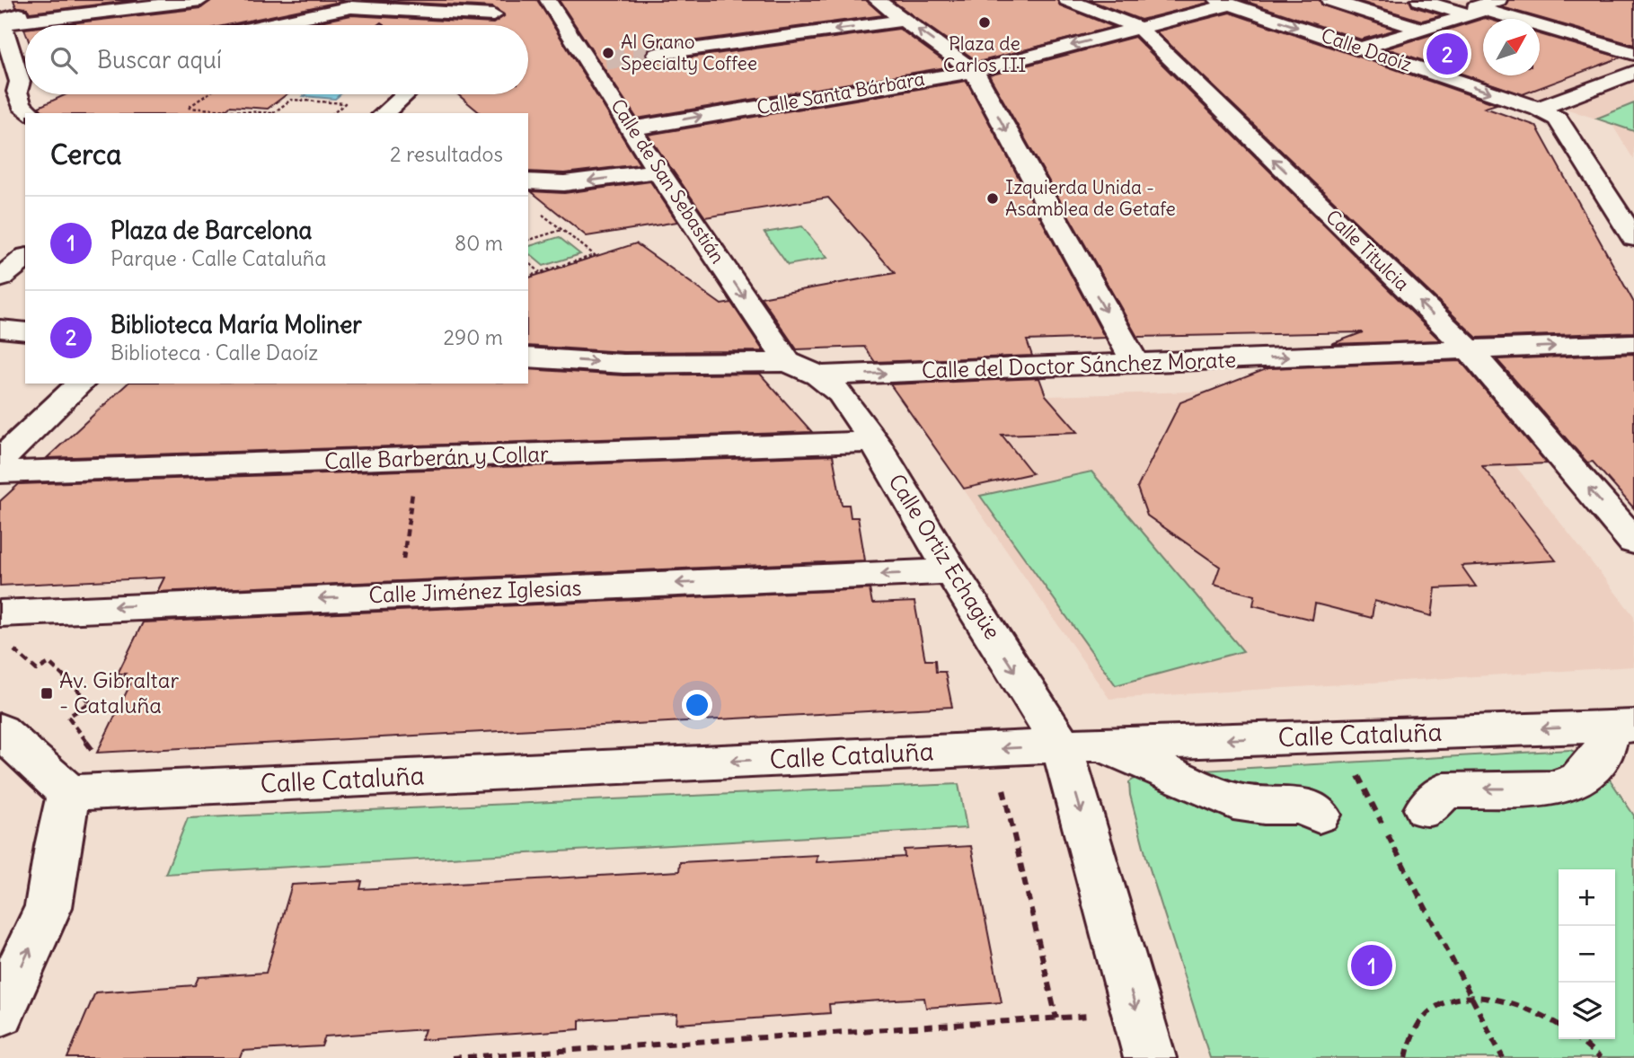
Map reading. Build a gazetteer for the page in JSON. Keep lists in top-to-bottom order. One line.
{"streets":{"street":["Calle Daoíz","Calle Santa Bárbara","Calle de San Sebastián","Calle Titulcia","Calle del Doctor Sánchez Morate","Calle Barberán y Collar","Calle Ortiz Echagüe","Calle Jiménez Iglesias","Calle Cataluña"]},"crossings":[["Calle Daoíz","Calle Santa Bárbara"],["Calle Santa Bárbara","Calle de San Sebastián"],["Calle Santa Bárbara","Calle Titulcia"],["Calle de San Sebastián","Calle del Doctor Sánchez Morate"],["Calle de San Sebastián","Calle Ortiz Echagüe"],["Calle Titulcia","Calle del Doctor Sánchez Morate"],["Calle del Doctor Sánchez Morate","Calle Ortiz Echagüe"],["Calle Barberán y Collar","Calle Ortiz Echagüe"],["Calle Ortiz Echagüe","Calle Jiménez Iglesias"],["Calle Ortiz Echagüe","Calle Cataluña"]],"one_way":["Calle del Doctor Sánchez Morate","Calle Ortiz Echagüe","Calle Jiménez Iglesias","Calle Cataluña"],"places":{"other":["Plaza de Carlos III","Al Grano Specialty Coffee","Izquierda Unida - Asamblea de Getafe"],"transit":["Av. Gibraltar - Cataluña"]},"north":"top right","page":{"search":"Buscar aquí","pins":["2","1"],"heading":["Cerca","2 resultados"],"list":[{"mark":"1","name":"Plaza de Barcelona","note":"Parque · Calle Cataluña","value":"80 m"},{"mark":"2","name":"Biblioteca María Moliner","note":"Biblioteca · Calle Daoíz","value":"290 m"}],"map_buttons":["+","−"]}}
